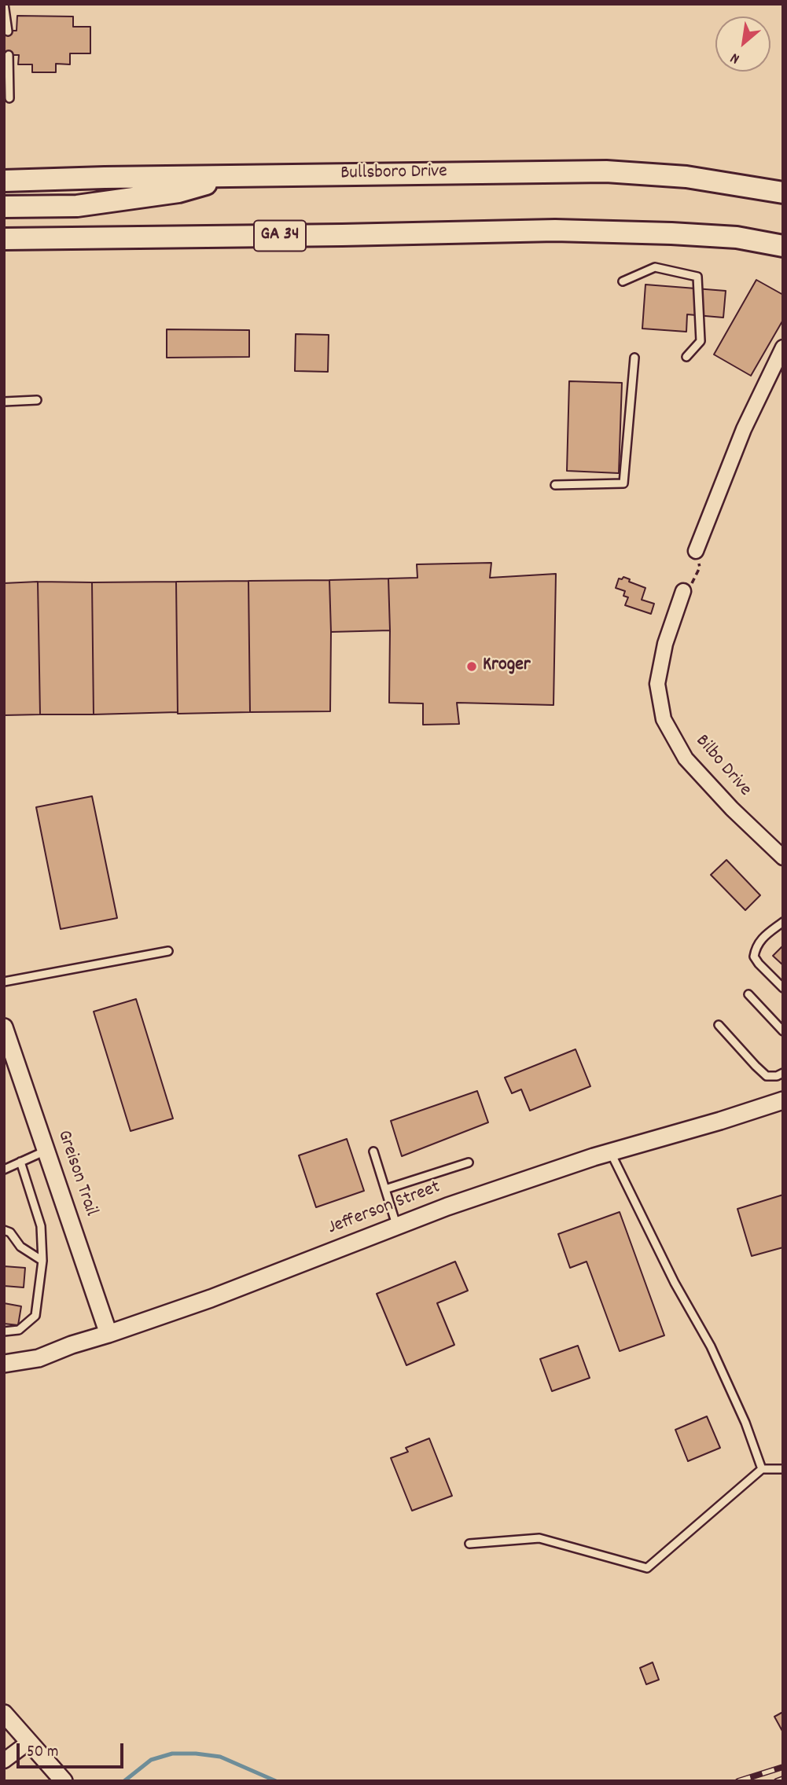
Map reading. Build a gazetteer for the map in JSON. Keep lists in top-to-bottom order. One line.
{"streets":{"main road":["Bullsboro Drive","GA 34"],"street":["Bilbo Drive","Greison Trail","Jefferson Street"]},"crossings":[["Greison Trail","Jefferson Street"]],"places":["Kroger"],"scale_bar":"50 m","north":"bottom left"}
